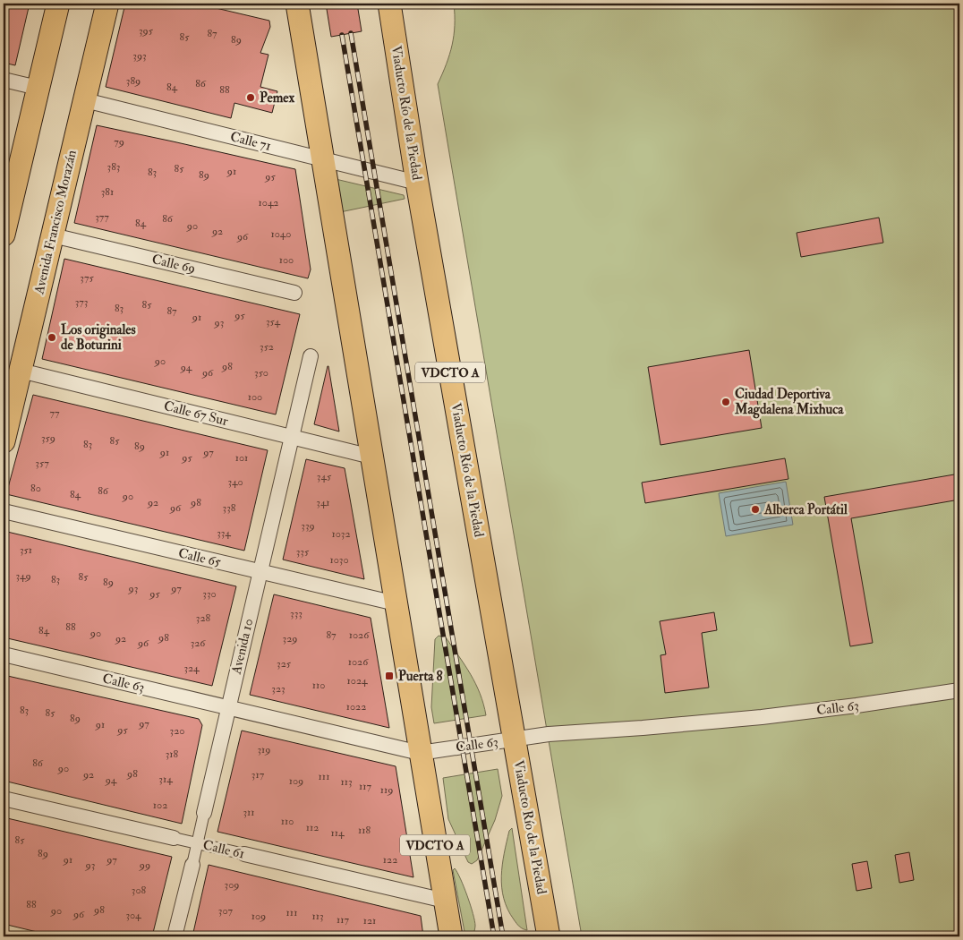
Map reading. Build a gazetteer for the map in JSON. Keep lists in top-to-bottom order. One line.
{"streets":{"main road":["Viaducto Río de la Piedad","Avenida Francisco Morazán","VDCTO A"],"street":["Calle 71","Calle 69","Calle 67 Sur","Calle 65","Avenida 10","Calle 63","Calle 61"]},"crossings":[["Viaducto Río de la Piedad","Calle 71"],["Viaducto Río de la Piedad","Calle 63"],["Calle 71","Avenida Francisco Morazán"],["Calle 71","VDCTO A"],["Avenida Francisco Morazán","Calle 69"],["Avenida Francisco Morazán","Calle 67 Sur"],["VDCTO A","Calle 67 Sur"],["VDCTO A","Calle 65"],["VDCTO A","Calle 63"],["VDCTO A","Calle 61"],["Calle 67 Sur","Avenida 10"],["Calle 65","Avenida 10"],["Avenida 10","Calle 63"],["Avenida 10","Calle 61"]],"places":{"other":["Pemex","Los originales de Boturini","Ciudad Deportiva Magdalena Mixhuca","Alberca Portátil"],"transit":["Puerta 8"]},"house_numbers":["395","87","85","89","393","389","86","84","88","79","383","85","91","83","89","95","381","1042","377","86","84","90","92","1040","96","100","375","373","85","83","87","95","91","354","93","352","90","98","94","96","350","100","77","359","85","83","89","91","97","95","101","357","345","340","80","86","84","90","92","98","341","96","338","339","334","1032","351","335","1030","349","85","83","89","93","97","95","330","333","328","88","84","90","87","1026","98","92","329","96","326","1026","325","324","1024","110","323","1022","83","85","89","97","91","95","320","319","318","86","90","98","92","317","111","314","94","109","113","117","119","102","311","110","112","118","114","85","89","91","97","122","93","99","309","308","88","98","90","307","111","96","304","109","113","117","121"]}
